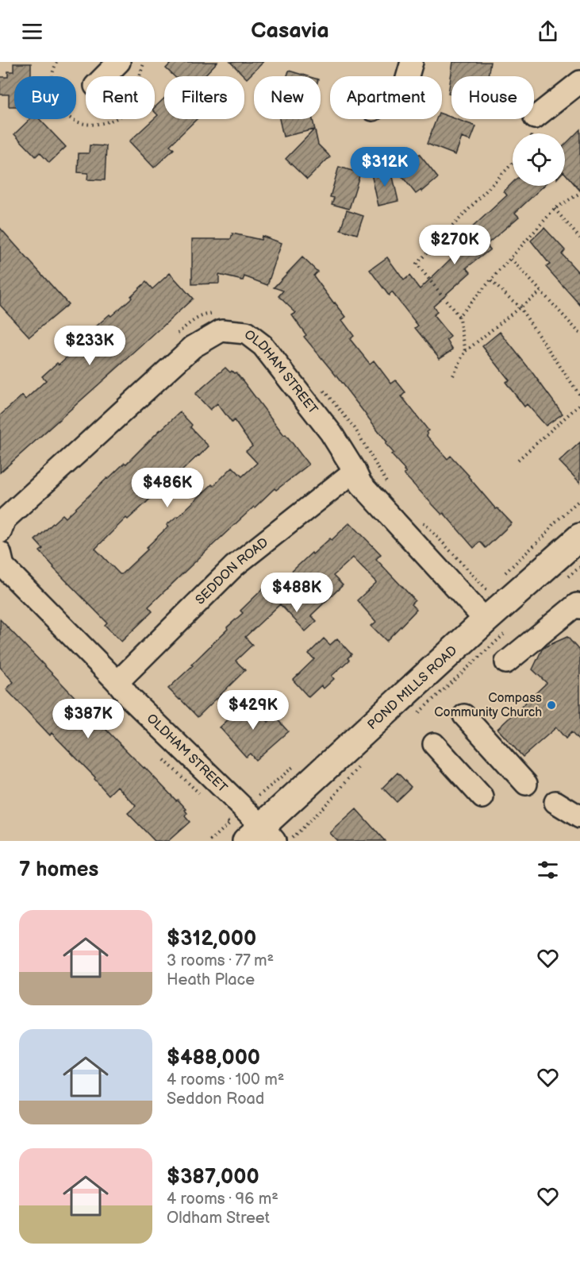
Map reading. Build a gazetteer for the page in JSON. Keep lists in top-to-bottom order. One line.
{"streets":{"main road":["POND MILLS ROAD"],"street":["OLDHAM STREET","SEDDON ROAD"]},"crossings":[["OLDHAM STREET","SEDDON ROAD"],["OLDHAM STREET","POND MILLS ROAD"]],"places":["Compass Community Church"],"page":{"header":"Casavia","chip":["Buy","Rent","Filters","New","Apartment","House"],"price":["$312K","$270K","$233K","$486K","$488K","$429K","$387K"],"heading":"7 homes","list":[{"name":"$312,000","note":"3 rooms · 77 m² · Heath Place"},{"name":"$488,000","note":"4 rooms · 100 m² · Seddon Road"},{"name":"$387,000","note":"4 rooms · 96 m² · Oldham Street"}]}}
